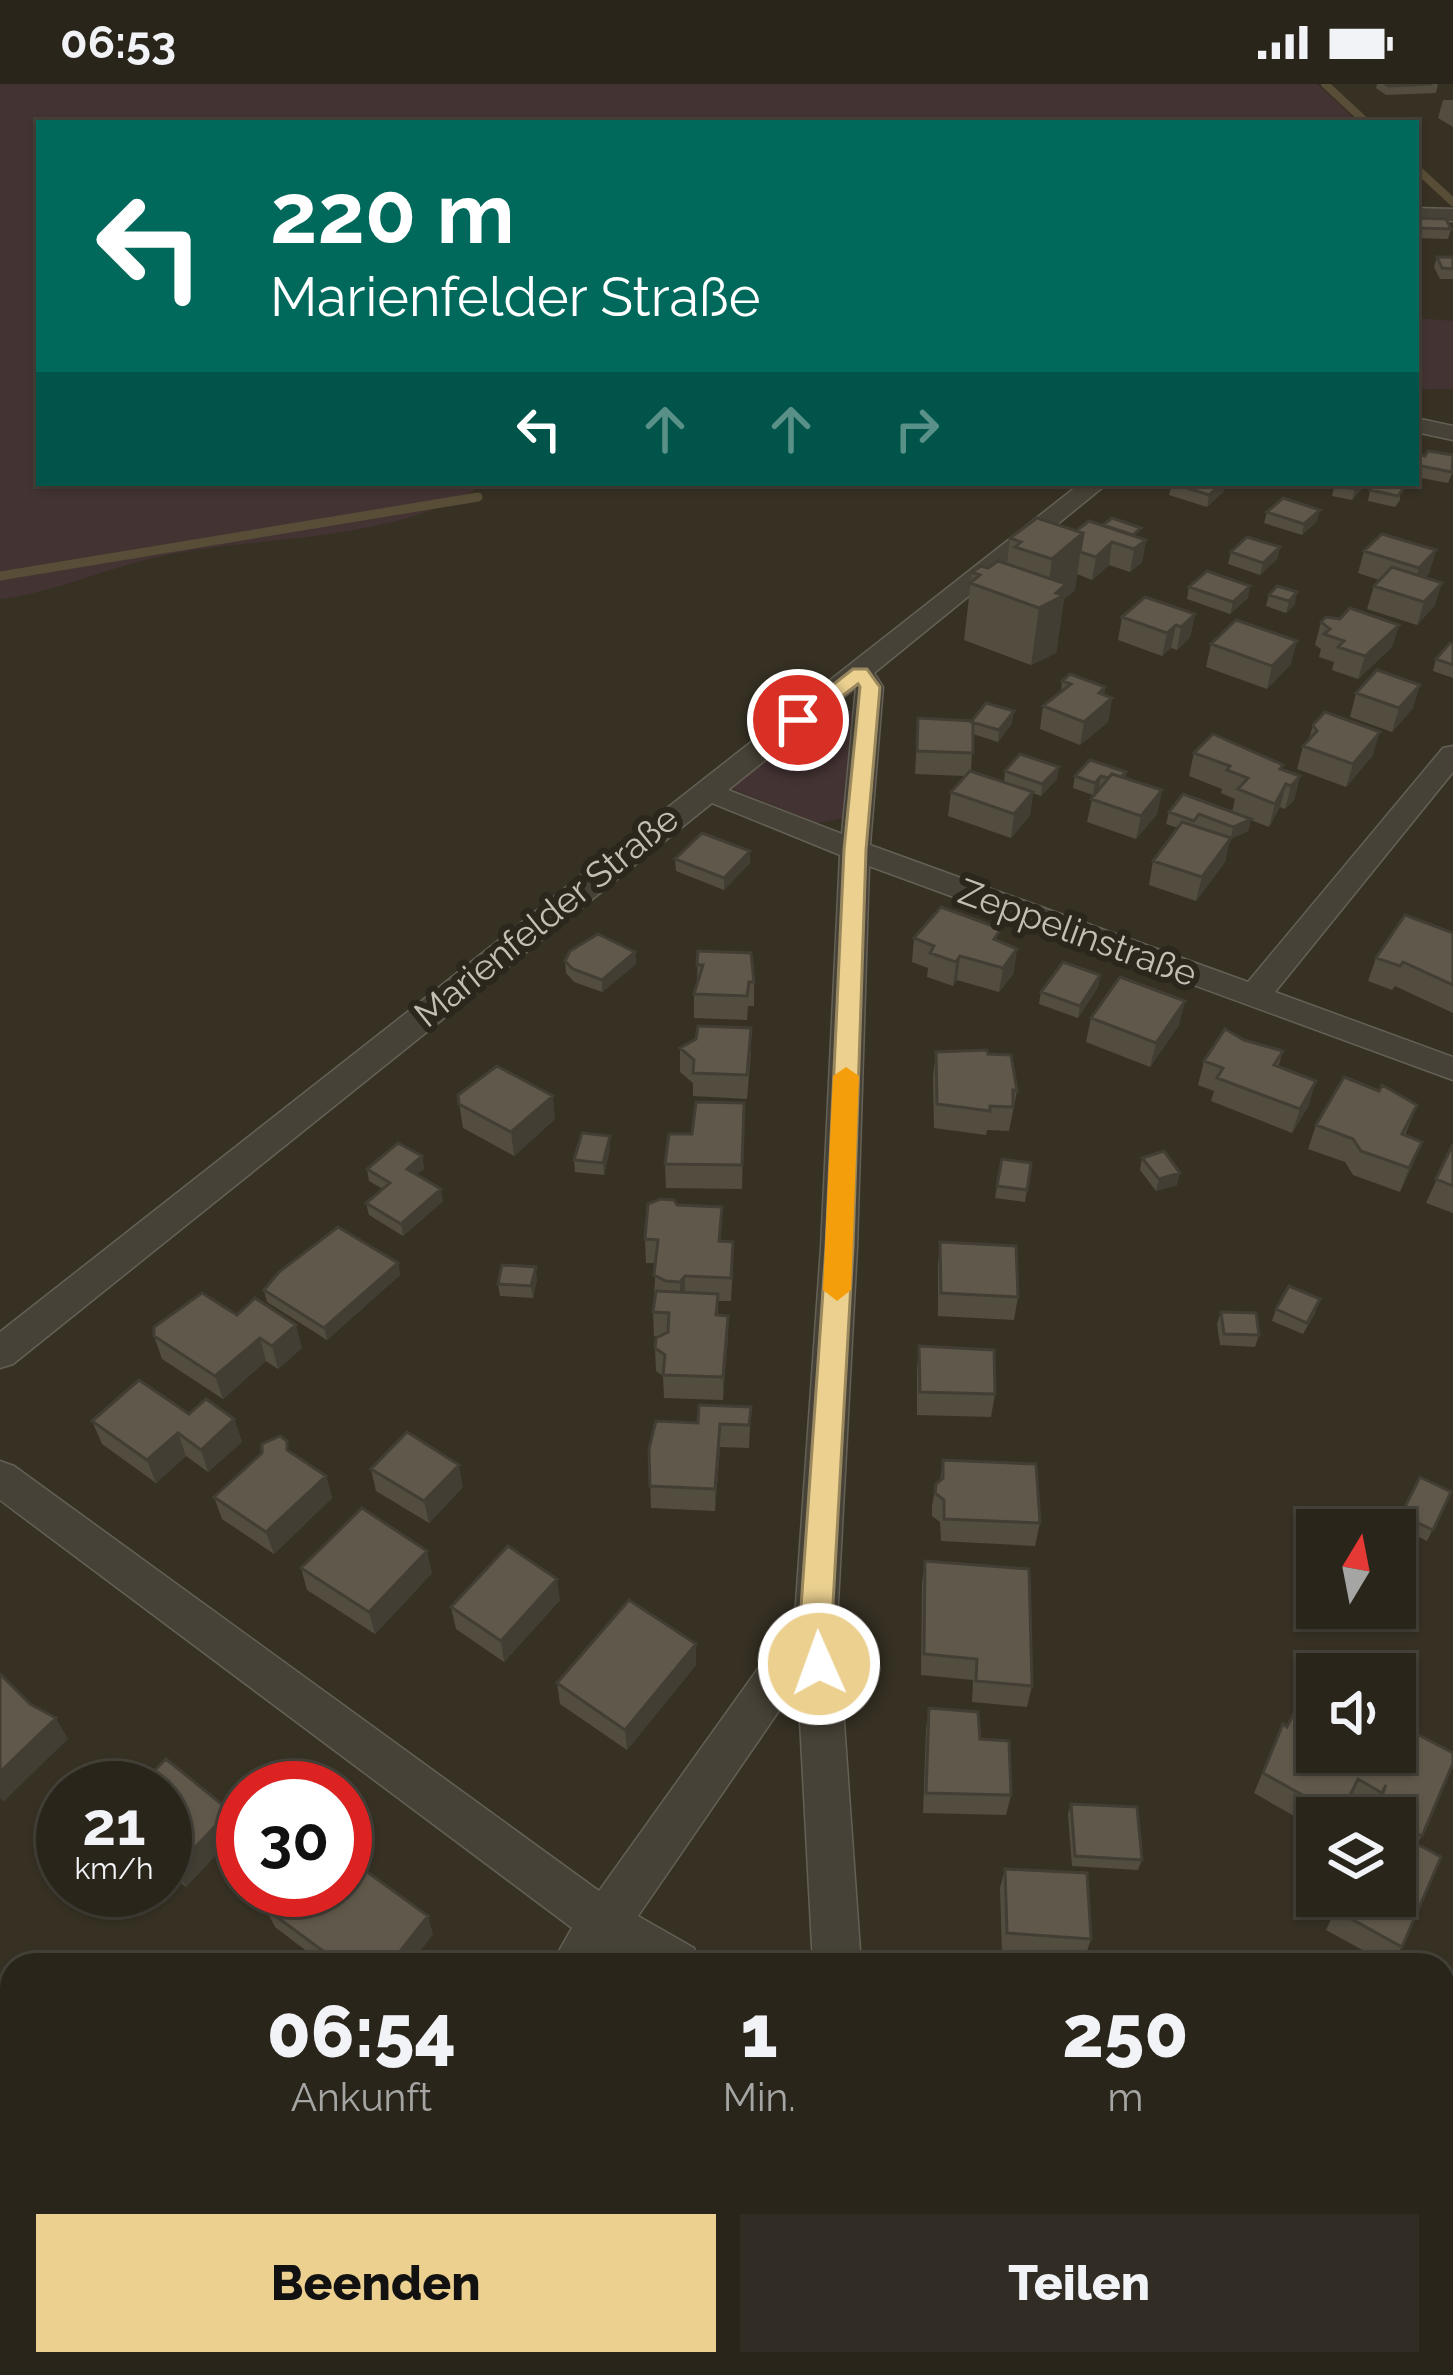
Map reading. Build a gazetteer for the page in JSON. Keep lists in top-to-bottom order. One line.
{"streets":{"street":["Marienfelder Straße","Zeppelinstraße"]},"crossings":[["Marienfelder Straße","Zeppelinstraße"]],"north":"top","page":{"status":"06:53","turn":["220 m","Marienfelder Straße"],"speed":"21 km/h","limit":"30","eta":["06:54","Ankunft","1","Min.","250","m"],"buttons":["Beenden","Teilen"]}}
